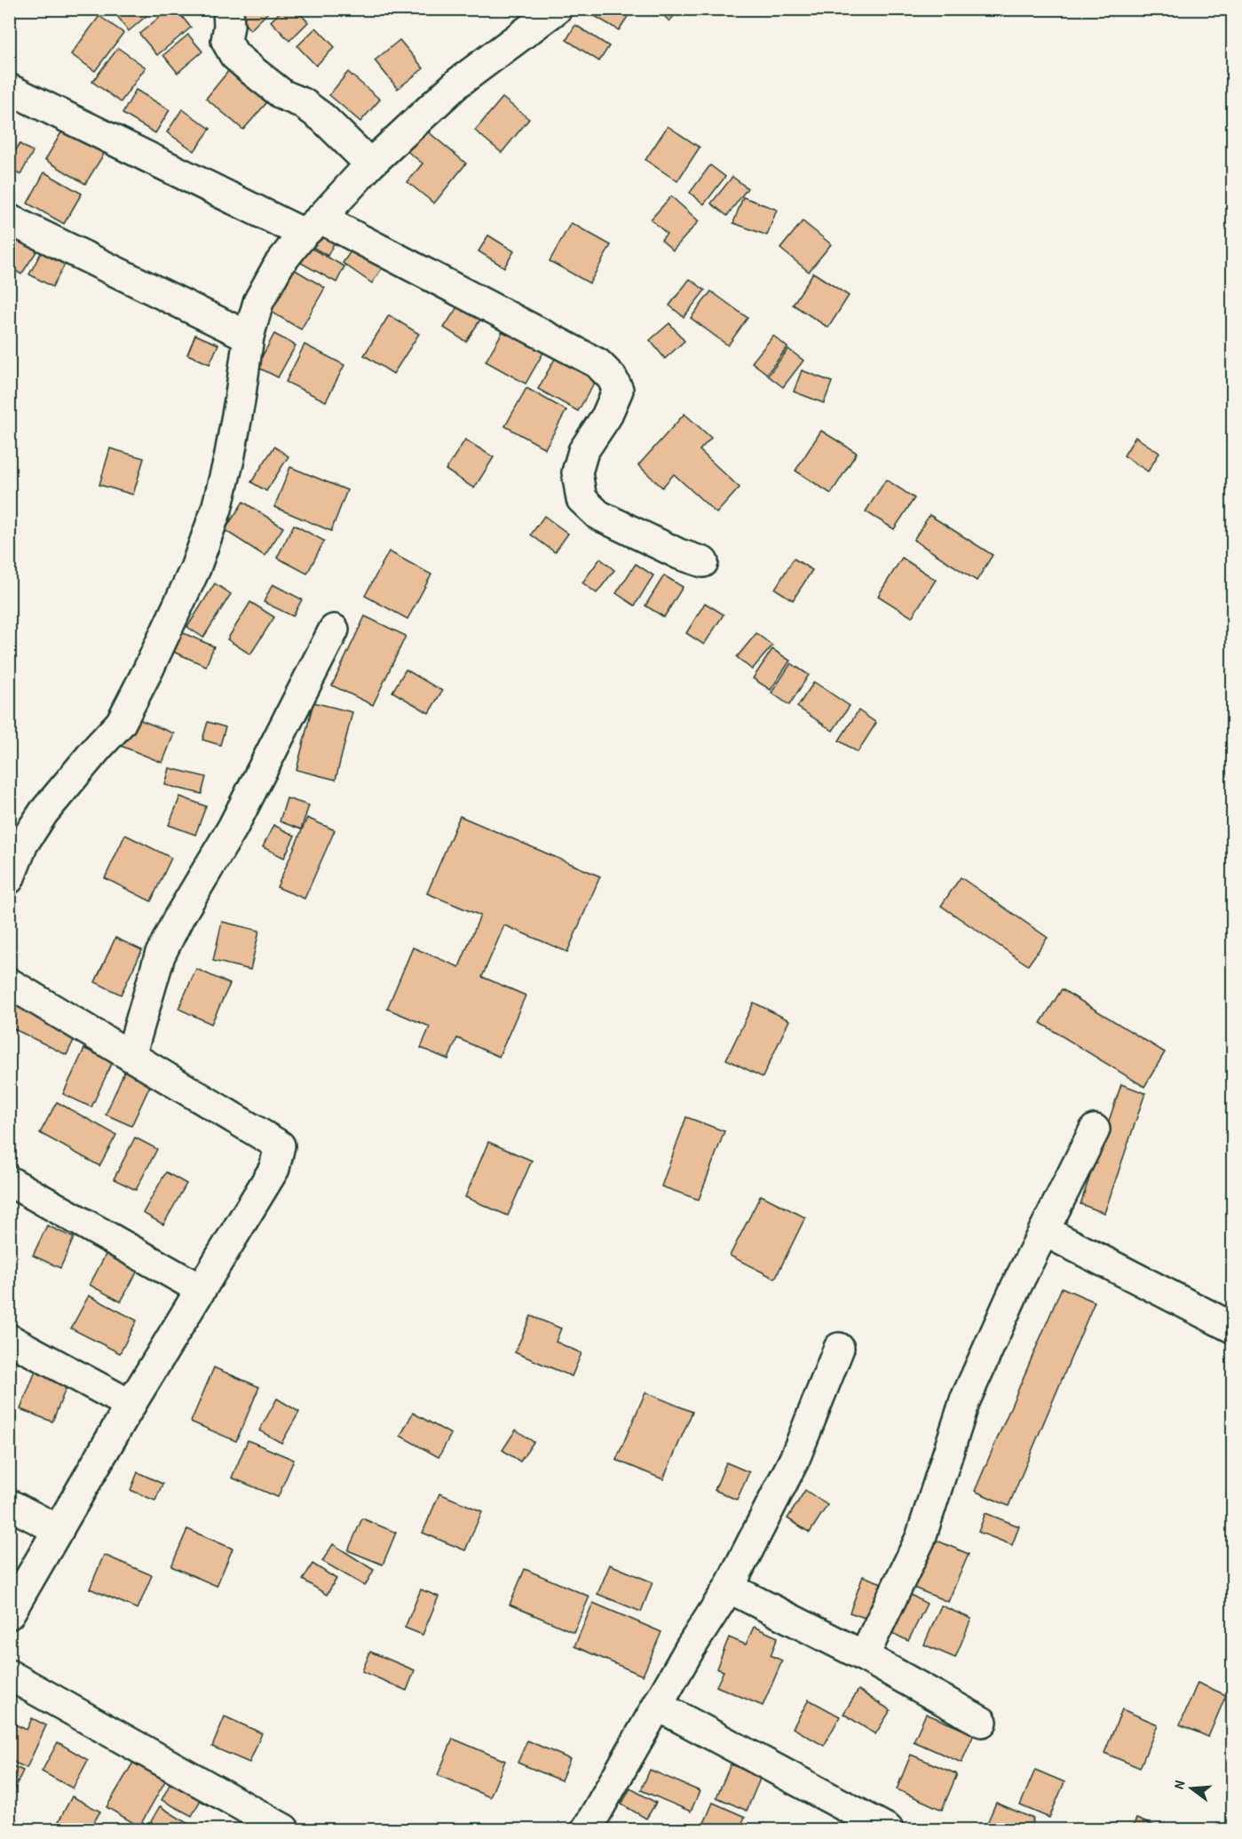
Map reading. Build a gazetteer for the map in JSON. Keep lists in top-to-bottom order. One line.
{"north":"left"}
